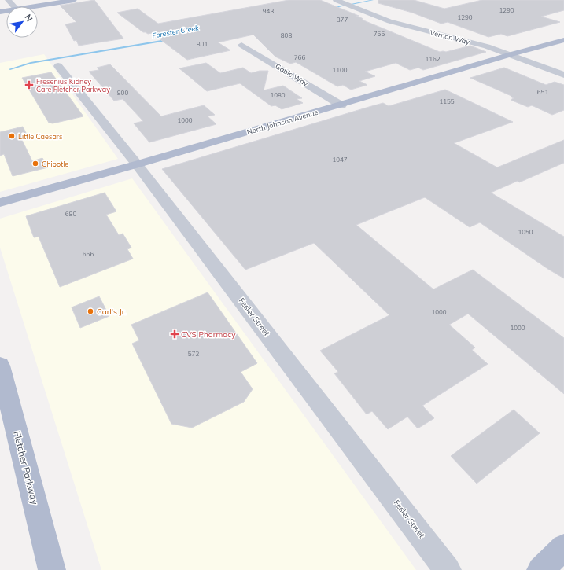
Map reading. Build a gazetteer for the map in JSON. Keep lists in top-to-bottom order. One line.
{"streets":{"main road":["North Johnson Avenue","Fletcher Parkway"],"street":["Vernon Way","Gable Way","Fesler Street"]},"crossings":[["Vernon Way","North Johnson Avenue"],["Gable Way","North Johnson Avenue"],["North Johnson Avenue","Fesler Street"]],"water":["Forester Creek"],"places":{"health":["Fresenius Kidney Care Fletcher Parkway","CVS Pharmacy"],"other":["Little Caesars","Chipotle","Carl's Jr."]},"house_numbers":["1290","943","1290","877","755","808","801","766","1162","1100","651","800","1080","1155","1000","1047","680","1050","666","1000","1000","572"],"north":"top right"}
